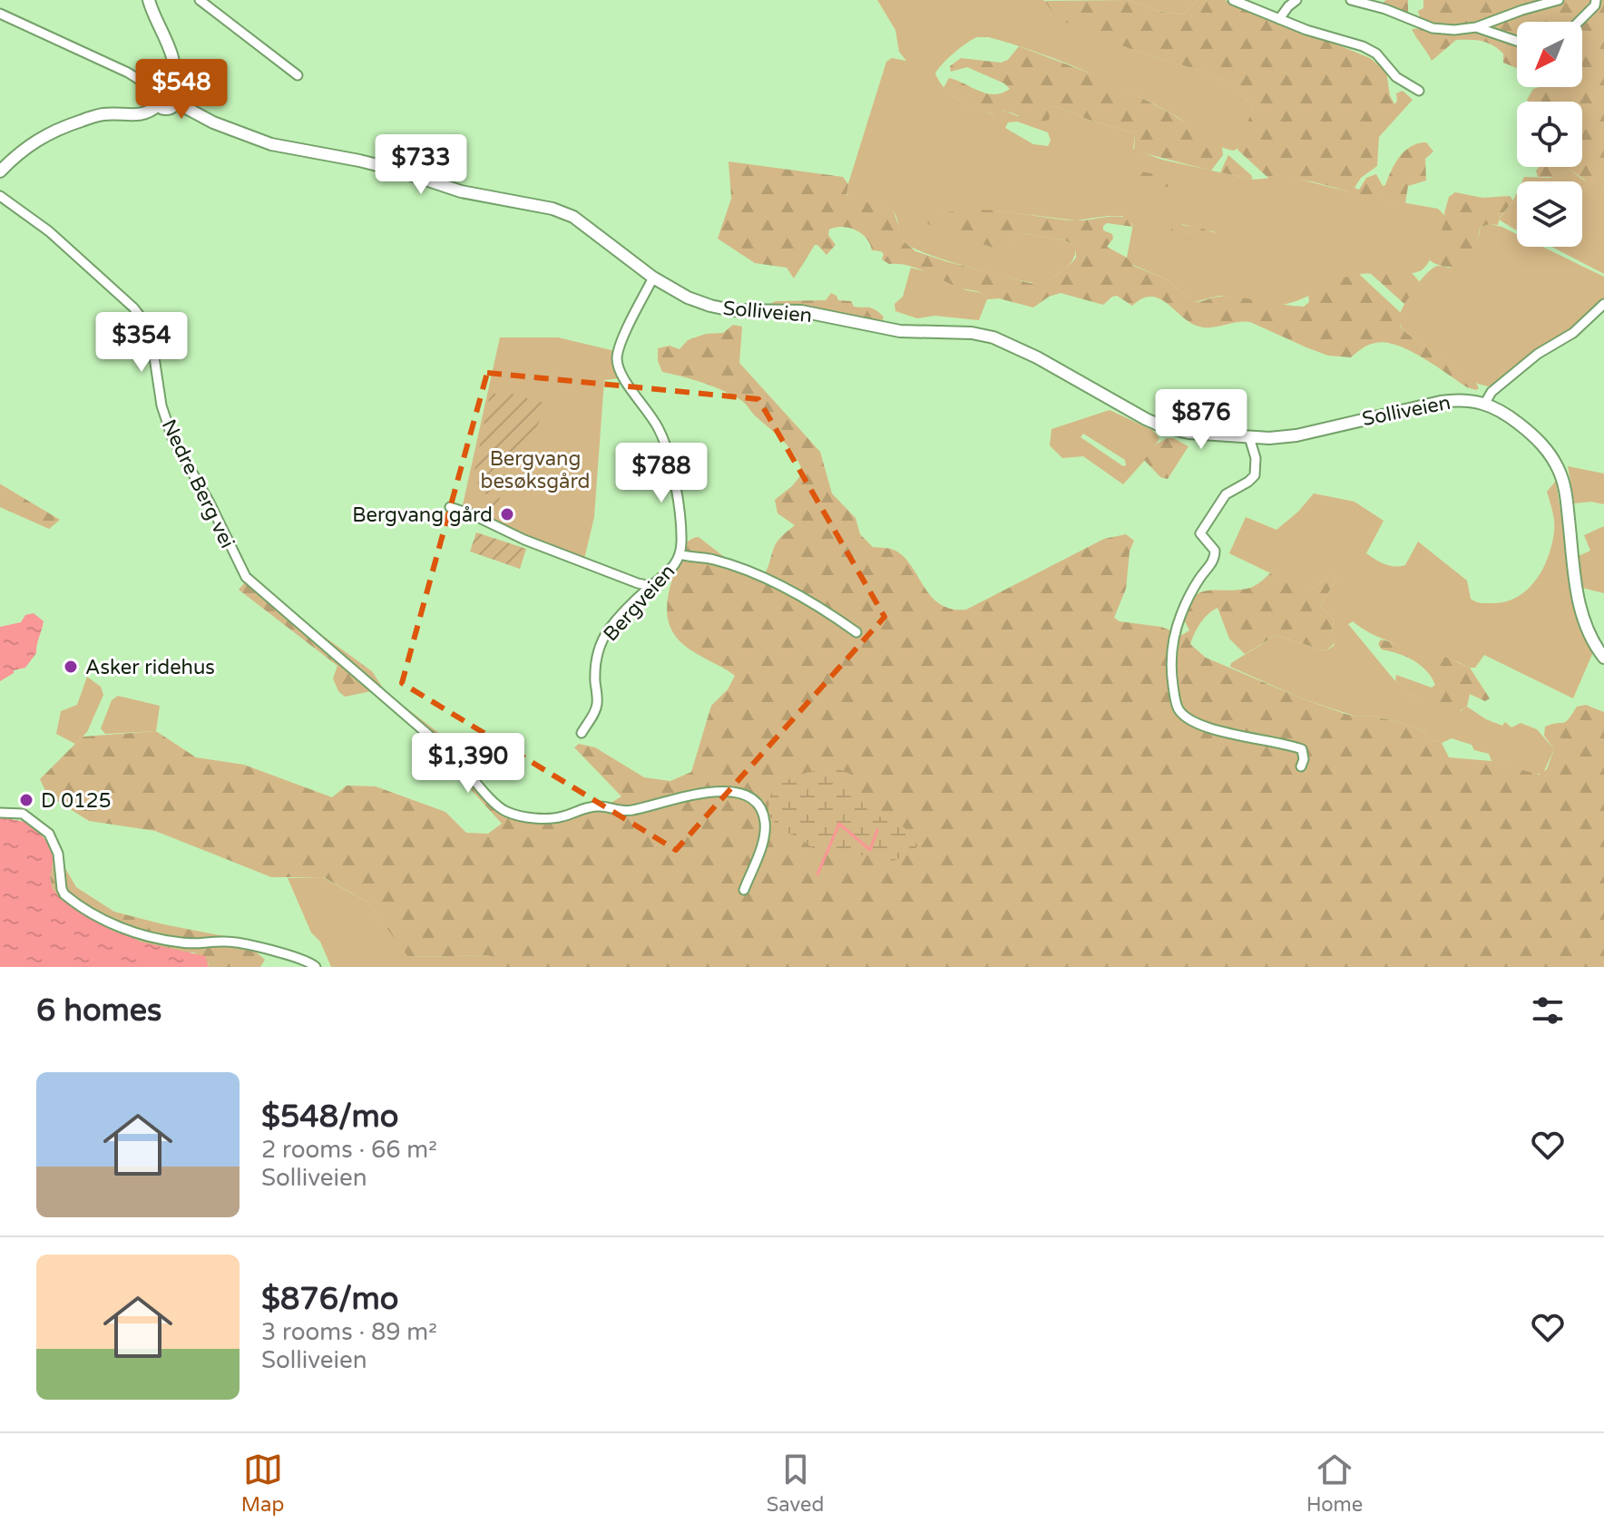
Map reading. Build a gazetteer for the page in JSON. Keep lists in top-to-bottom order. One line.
{"streets":{"street":["Solliveien","Nedre Berg vei","Bergveien"]},"crossings":[["Solliveien","Bergveien"]],"parks":["Bergvang besøksgård"],"places":["Bergvang gård","Asker ridehus","D 0125"],"north":"bottom left","page":{"price":["$548","$733","$354","$876","$788","$1,390"],"heading":"6 homes","list":[{"name":"$548/mo","note":"2 rooms · 66 m² · Solliveien"},{"name":"$876/mo","note":"3 rooms · 89 m² · Solliveien"}],"tabs":["Map","Saved","Home"]}}
